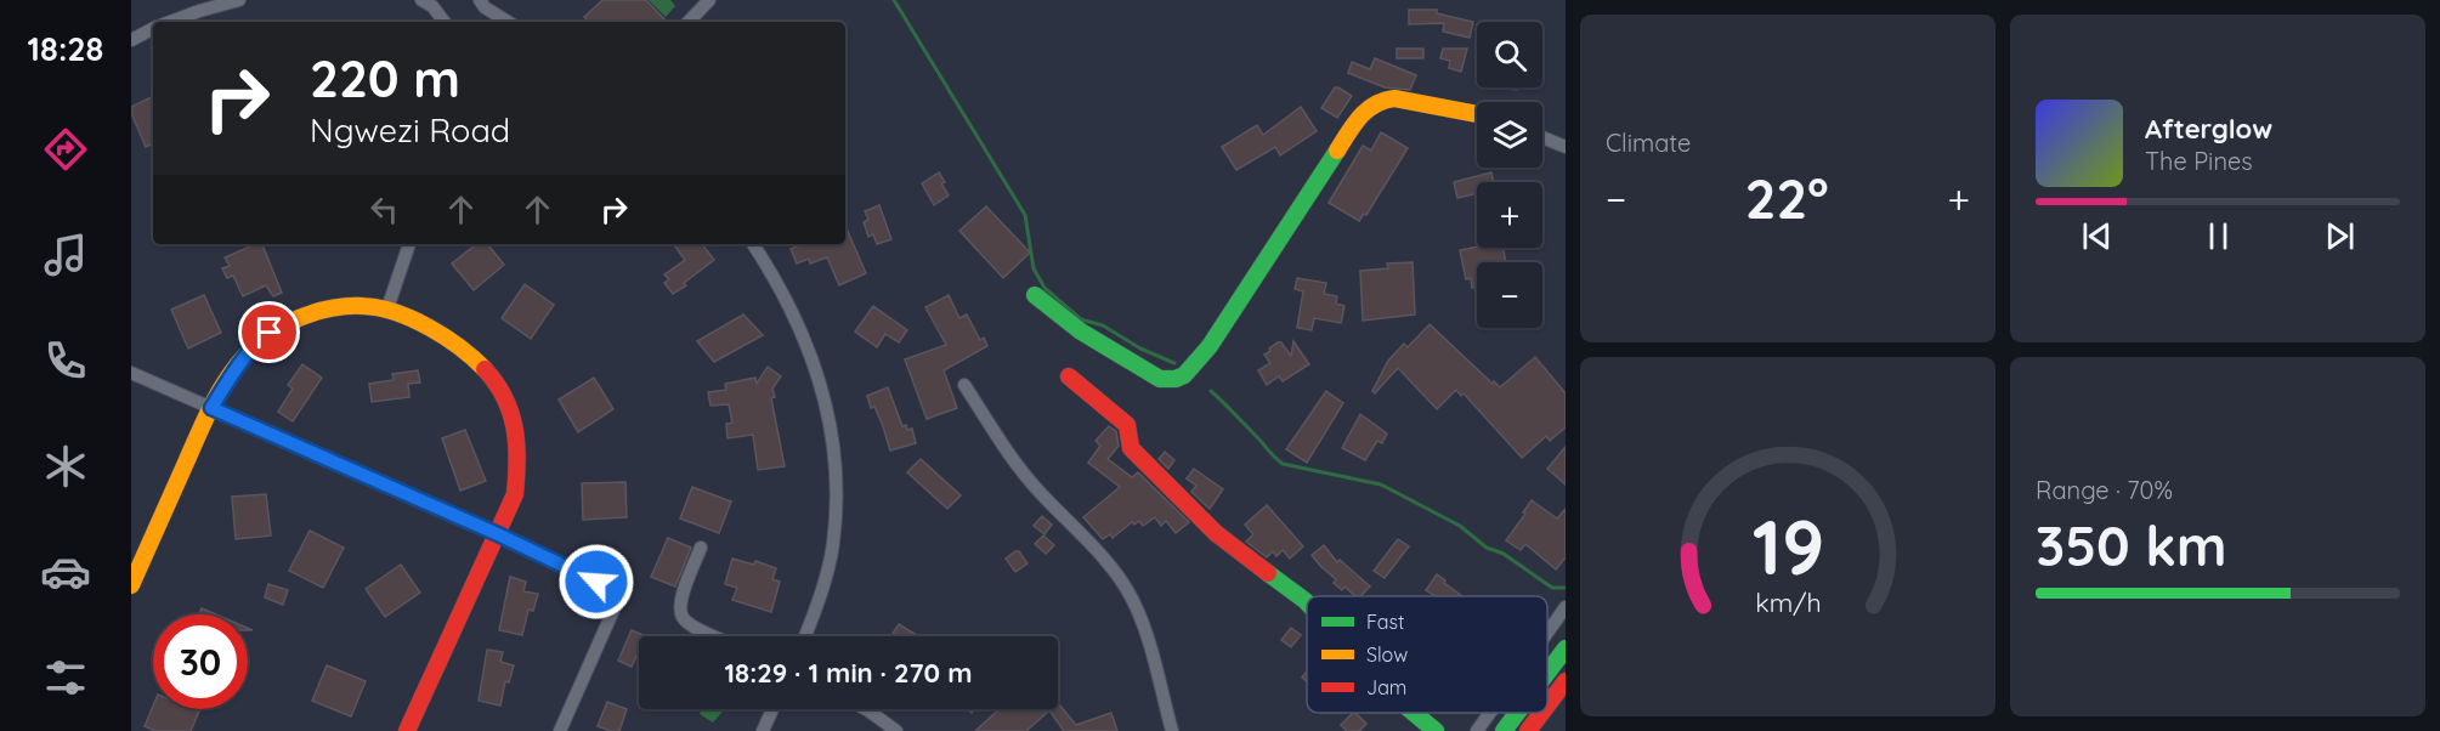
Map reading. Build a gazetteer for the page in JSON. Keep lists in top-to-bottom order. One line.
{"legend":["Fast","Slow","Jam"],"page":{"tabs":"18:28","tile":["Climate",["Range · 70%","350 km"]],"map_buttons":["+","−"],"turn":["220 m","Ngwezi Road"],"song":["Afterglow","The Pines"],"heat":["−","22°","+"],"limit":"30","trip":"18:29 · 1 min · 270 m","gauge":["19","km/h"]}}
